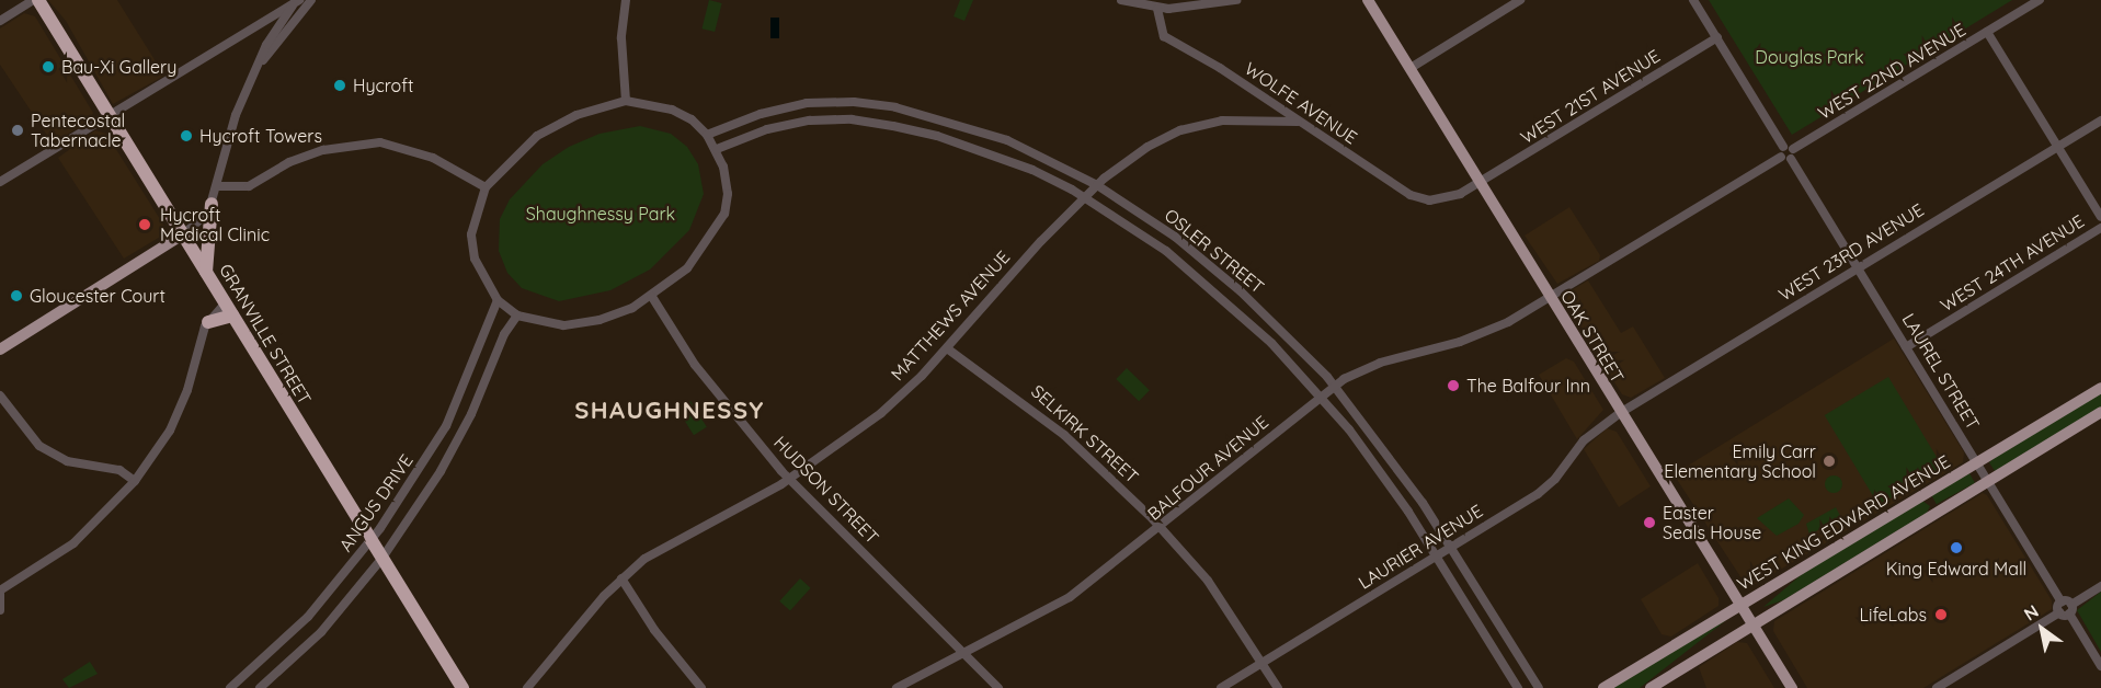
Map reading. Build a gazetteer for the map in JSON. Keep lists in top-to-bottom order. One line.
{"streets":{"highway":["GRANVILLE STREET"],"main road":["OAK STREET","WEST KING EDWARD AVENUE"],"street":["WEST 22ND AVENUE","WEST 21ST AVENUE","WOLFE AVENUE","OSLER STREET","WEST 23RD AVENUE","WEST 24TH AVENUE","MATTHEWS AVENUE","LAUREL STREET","SELKIRK STREET","BALFOUR AVENUE","HUDSON STREET","ANGUS DRIVE","LAURIER AVENUE"]},"crossings":[["WEST 22ND AVENUE","OAK STREET"],["WEST 22ND AVENUE","LAUREL STREET"],["WEST 22ND AVENUE","BALFOUR AVENUE"],["WEST 21ST AVENUE","WOLFE AVENUE"],["WEST 21ST AVENUE","OAK STREET"],["WOLFE AVENUE","MATTHEWS AVENUE"],["WOLFE AVENUE","OAK STREET"],["OSLER STREET","MATTHEWS AVENUE"],["OSLER STREET","BALFOUR AVENUE"],["OSLER STREET","LAURIER AVENUE"],["WEST 23RD AVENUE","OAK STREET"],["WEST 23RD AVENUE","LAUREL STREET"],["WEST 23RD AVENUE","LAURIER AVENUE"],["WEST 24TH AVENUE","LAUREL STREET"],["MATTHEWS AVENUE","SELKIRK STREET"],["MATTHEWS AVENUE","HUDSON STREET"],["GRANVILLE STREET","ANGUS DRIVE"],["OAK STREET","BALFOUR AVENUE"],["OAK STREET","WEST KING EDWARD AVENUE"],["OAK STREET","LAURIER AVENUE"],["LAUREL STREET","WEST KING EDWARD AVENUE"],["SELKIRK STREET","BALFOUR AVENUE"],["SELKIRK STREET","LAURIER AVENUE"],["BALFOUR AVENUE","HUDSON STREET"]],"districts":["SHAUGHNESSY"],"parks":["Douglas Park","Shaughnessy Park"],"places":["Bau-Xi Gallery","Hycroft","Pentecostal Tabernacle","Hycroft Towers","Hycroft Medical Clinic","Gloucester Court","The Balfour Inn","Emily Carr Elementary School","Easter Seals House","King Edward Mall","LifeLabs"],"north":"top left"}
